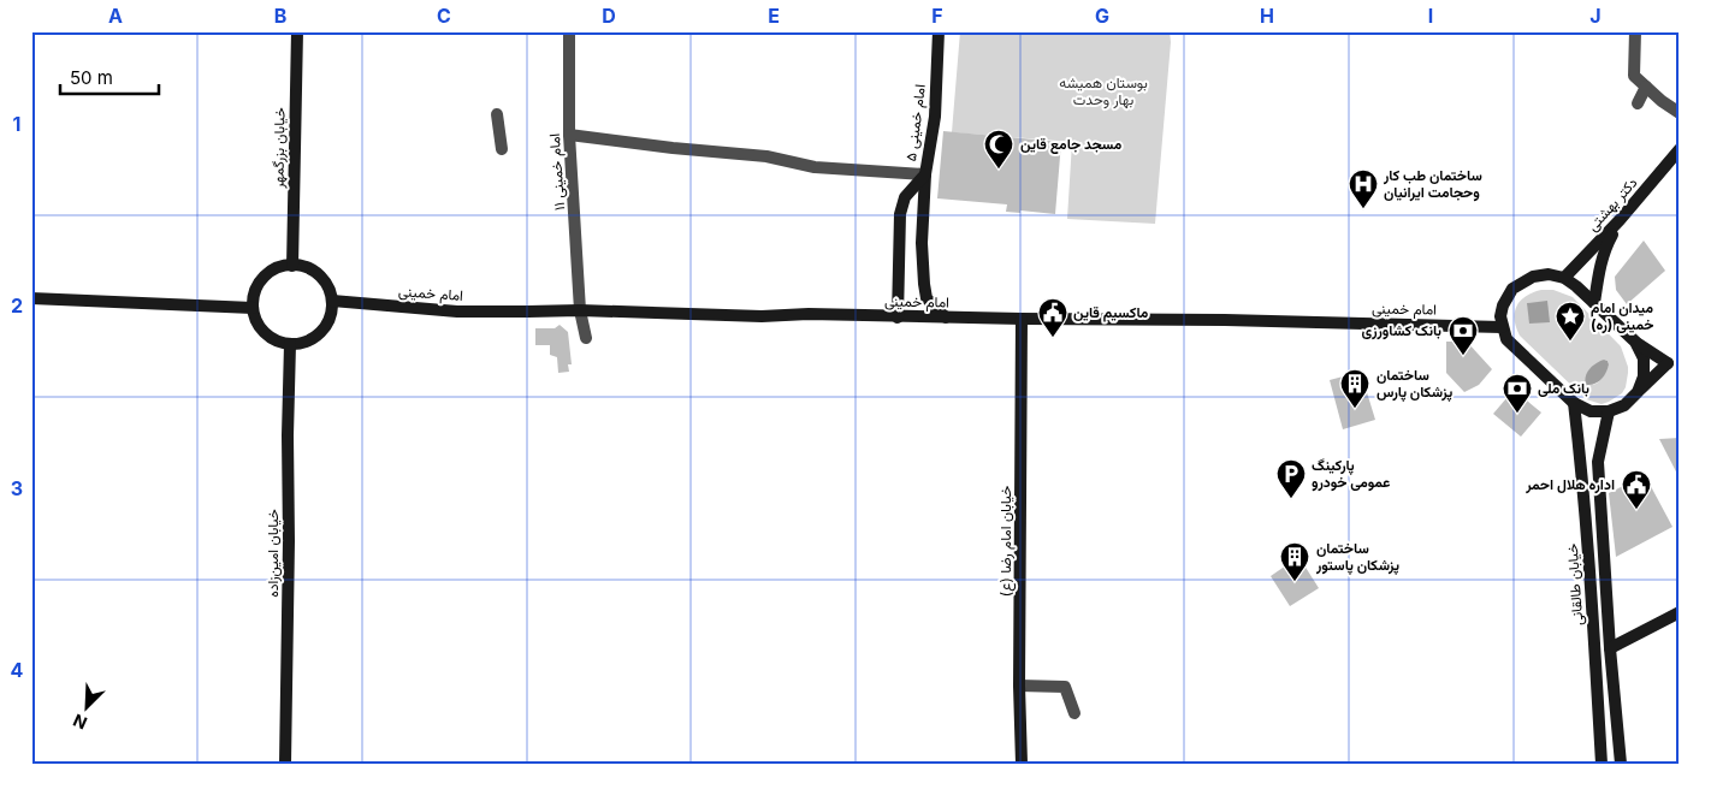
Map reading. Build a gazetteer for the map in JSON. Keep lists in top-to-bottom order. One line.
{"streets":{"main road":["امام خمینی ۵","خیابان بزرگمهر","دکتر بهشتی","امام خمینی","خیابان امام رضا (ع)","خیابان امین‌زاده","خیابان طالقانی"],"street":["امام خمینی ۱۱"]},"crossings":[["امام خمینی ۵","امام خمینی"],["خیابان بزرگمهر","امام خمینی"],["خیابان بزرگمهر","خیابان امین‌زاده"],["امام خمینی ۱۱","امام خمینی"],["دکتر بهشتی","امام خمینی"],["دکتر بهشتی","خیابان طالقانی"],["امام خمینی","خیابان امام رضا (ع)"],["امام خمینی","خیابان امین‌زاده"],["امام خمینی","خیابان طالقانی"]],"parks":["بوستان همیشه بهار وحدت"],"places":{"mosque":["مسجد جامع قاین"],"hospital":["ساختمان طب کار و‌حجامت ایرانیان"],"public building":["ماکسیم قاین","اداره هلال احمر"],"place":["میدان امام خمینی (ره)"],"bank":["بانک کشاورزی","بانک ملی"],"building":["ساختمان پزشکان پارس","ساختمان پزشکان پاستور"],"parking":["پارکینگ عمومی خودرو"]},"scale_bar":"50 m","north":"bottom left","grid":{"columns":["A","B","C","D","E","F","G","H","I","J"],"rows":["1","2","3","4"]}}
